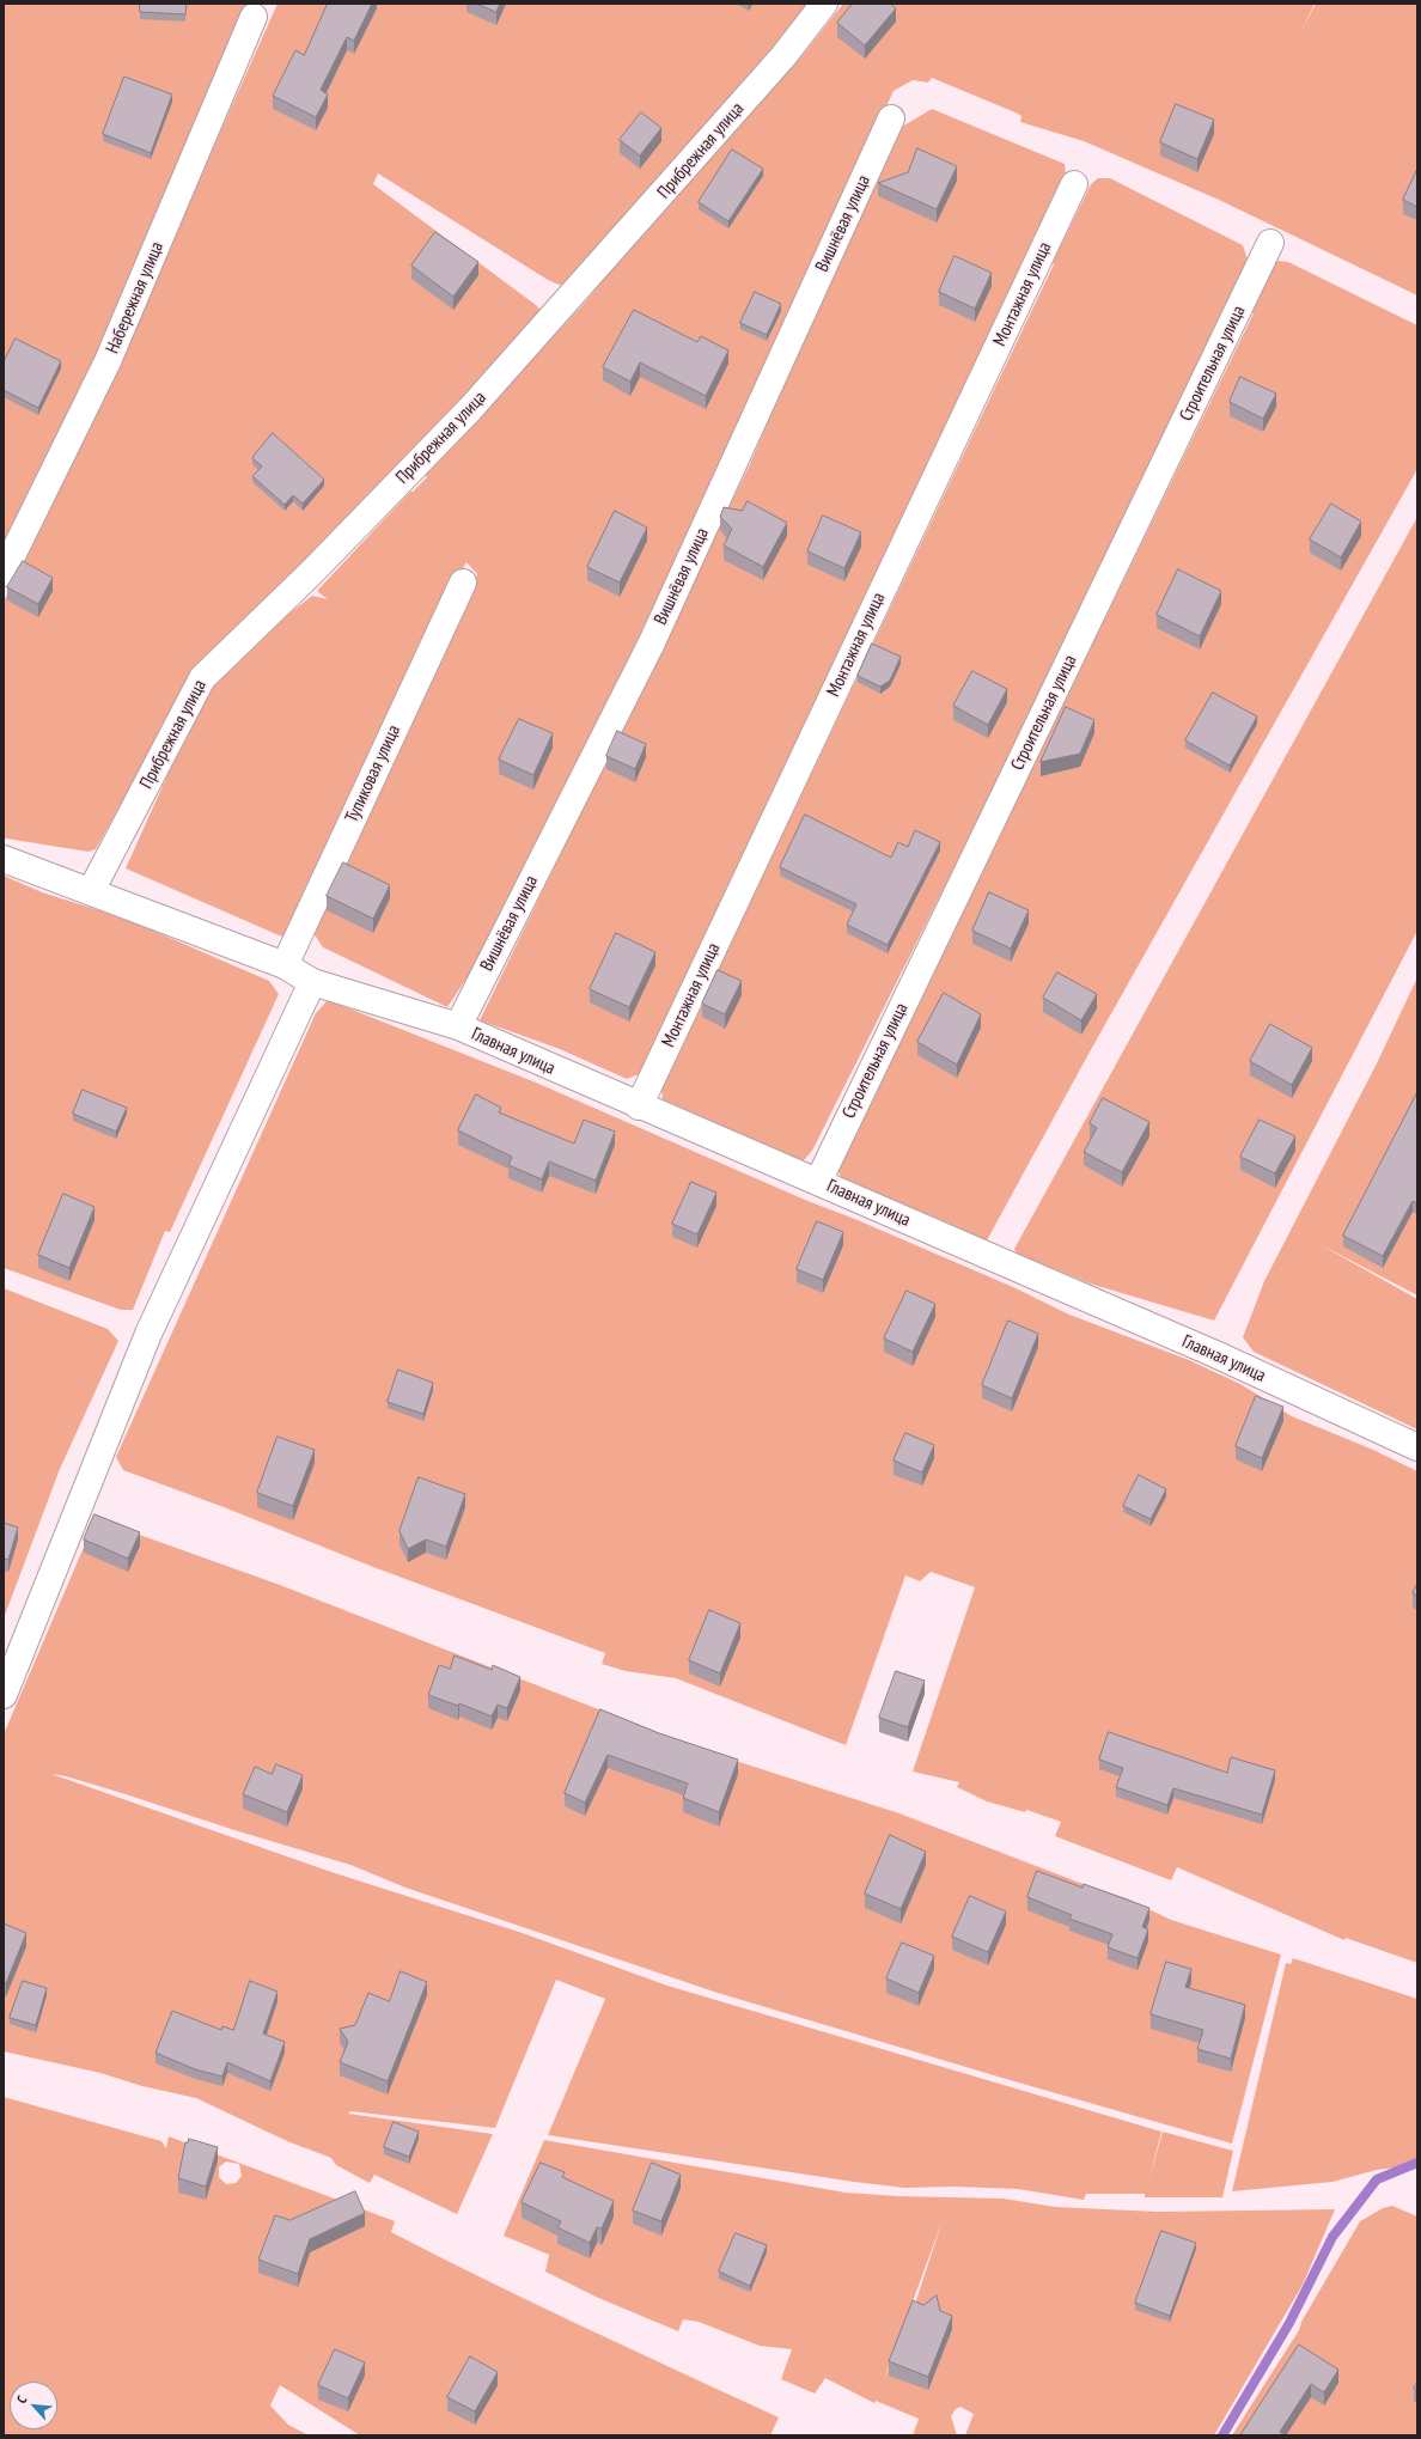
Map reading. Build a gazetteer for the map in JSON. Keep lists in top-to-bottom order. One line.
{"streets":{"street":["Прибрежная улица","Вишнёвая улица","Монтажная улица","Набережная улица","Строительная улица","Тупиковая улица","Главная улица"]},"crossings":[["Прибрежная улица","Главная улица"],["Вишнёвая улица","Главная улица"],["Монтажная улица","Главная улица"],["Строительная улица","Главная улица"],["Тупиковая улица","Главная улица"]],"north":"top left"}
